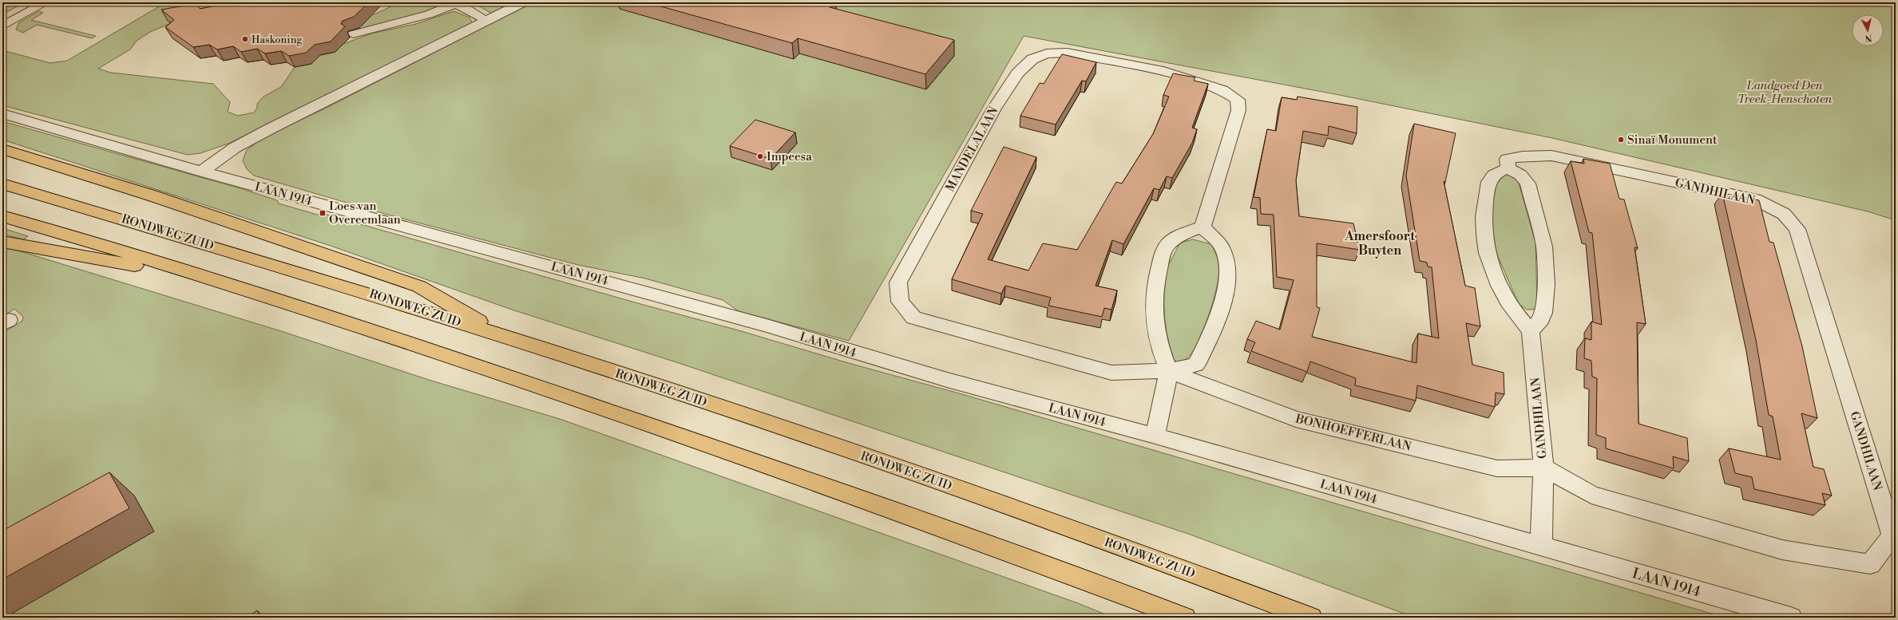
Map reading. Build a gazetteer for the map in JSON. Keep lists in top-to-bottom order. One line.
{"streets":{"main road":["RONDWEG ZUID"],"street":["MANDELALAAN","GANDHILAAN","LAAN 1914","BONHOEFFERLAAN"]},"crossings":[["MANDELALAAN","BONHOEFFERLAAN"],["GANDHILAAN","BONHOEFFERLAAN"]],"districts":["Amersfoort Buyten"],"parks":["Landgoed Den Treek-Henschoten"],"places":{"other":["Haskoning","Sinaï Monument","Impeesa"],"transit":["Loes van Overeemlaan"]},"north":"bottom"}
